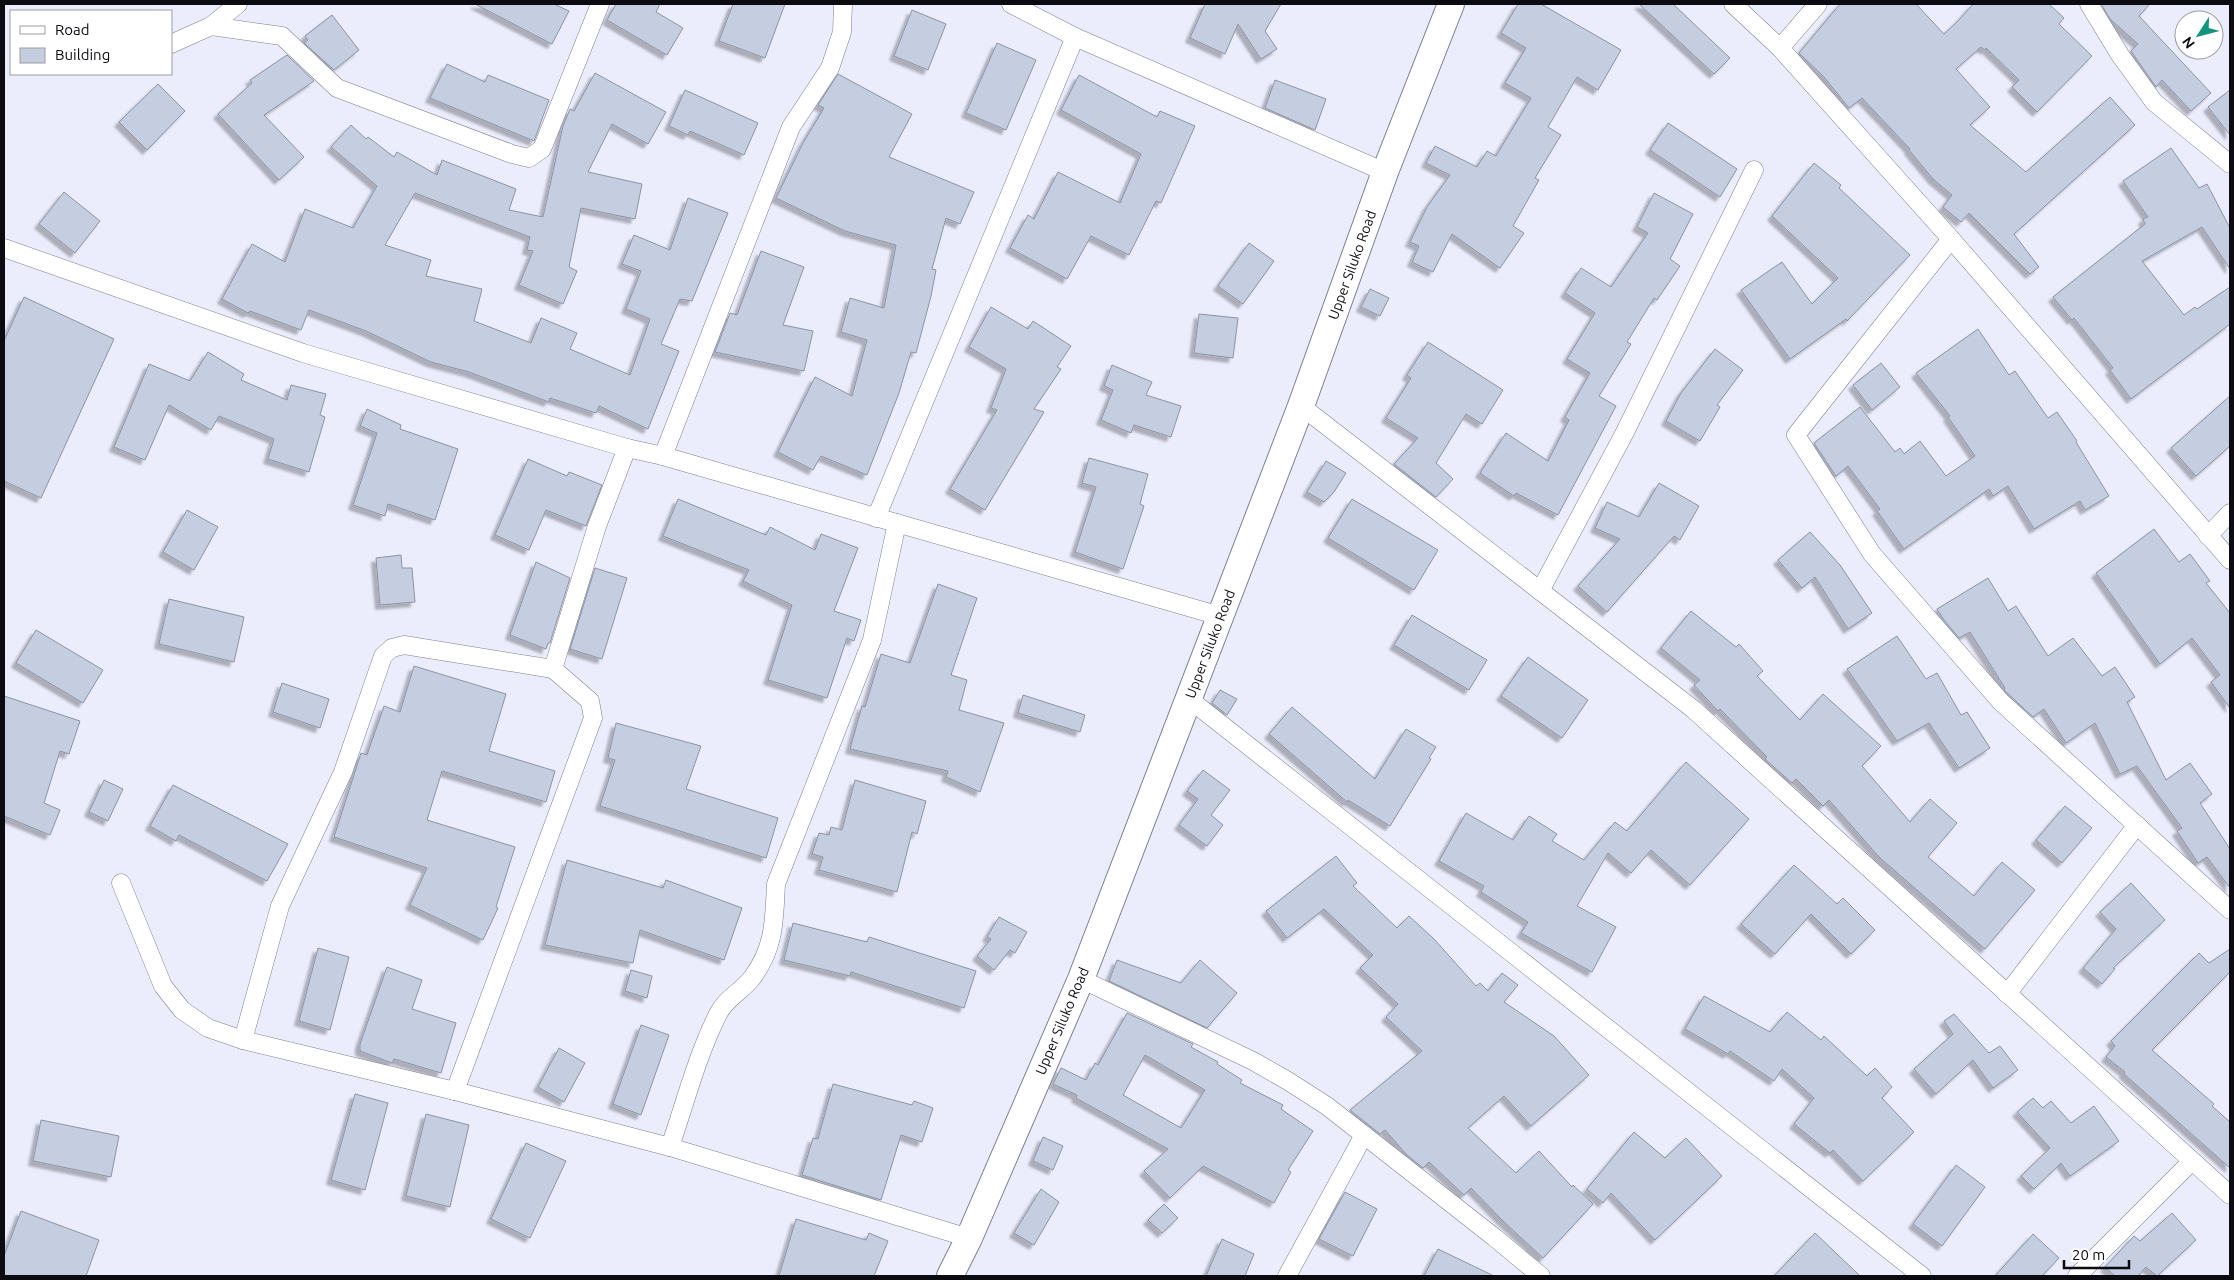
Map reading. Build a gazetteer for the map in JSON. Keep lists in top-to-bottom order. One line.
{"streets":{"main road":["Upper Siluko Road"]},"legend":["Road","Building"],"scale_bar":"20 m","north":"bottom left"}
